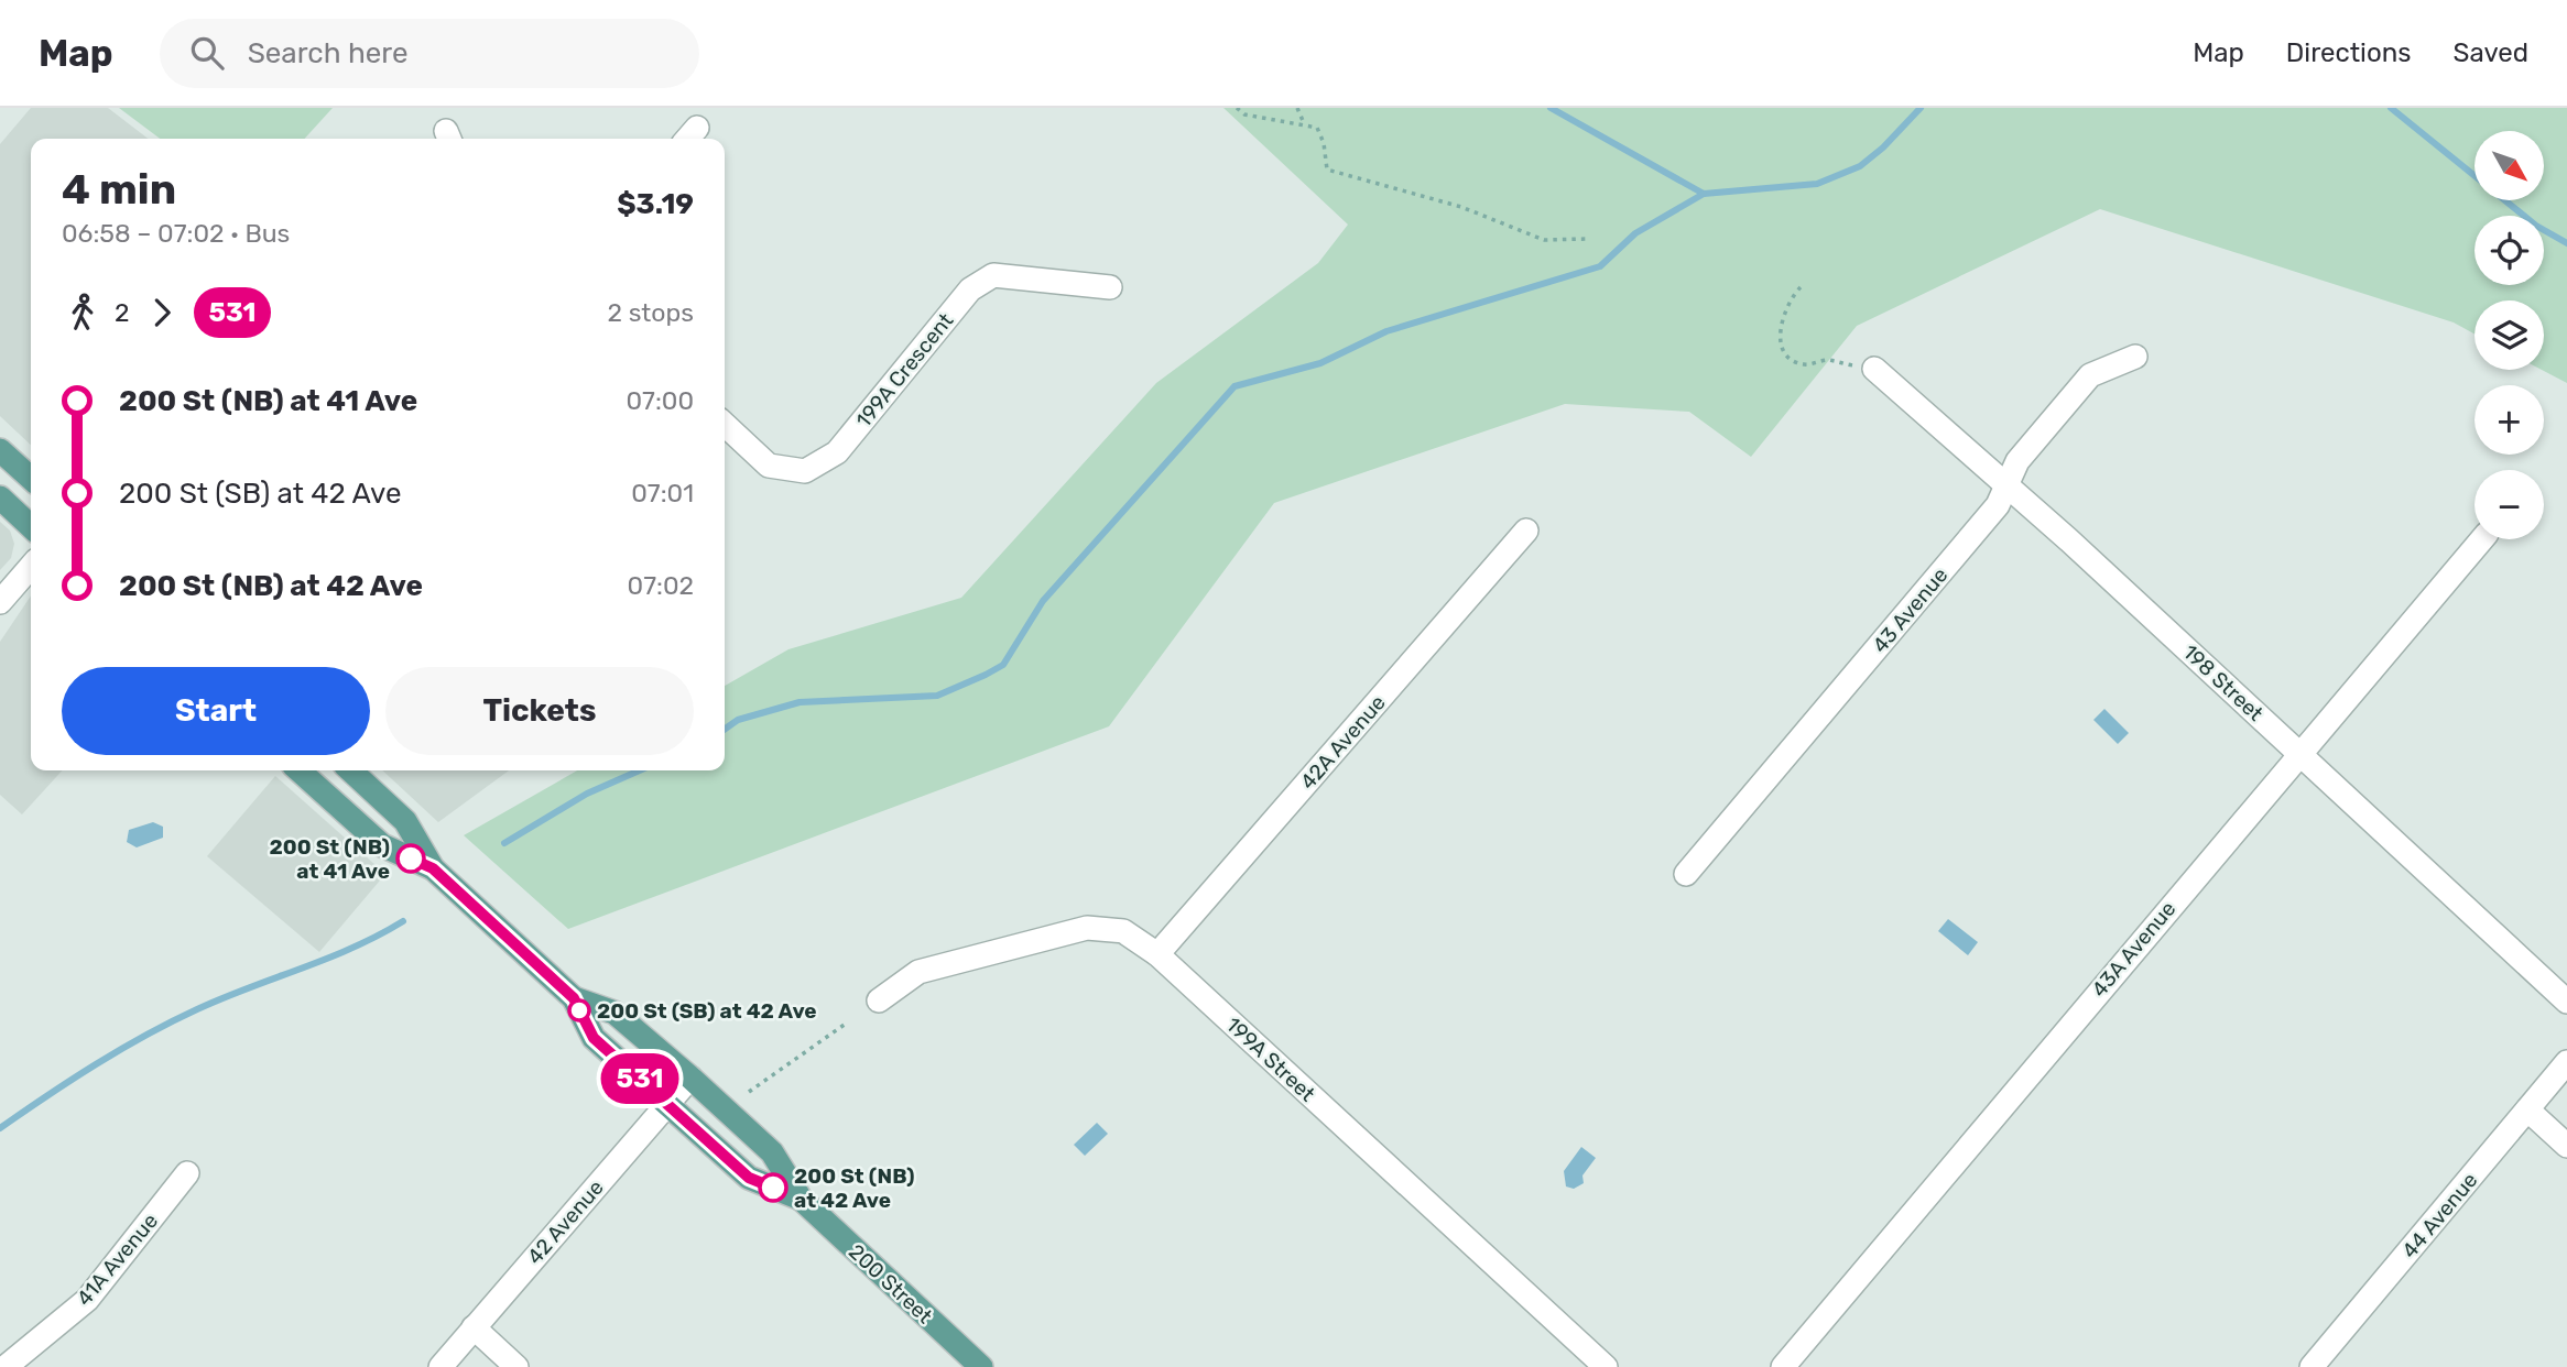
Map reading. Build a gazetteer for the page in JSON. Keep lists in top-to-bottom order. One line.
{"streets":{"main road":["200 Street"],"street":["199A Crescent","43 Avenue","198 Street","42A Avenue","43A Avenue","199A Street","44 Avenue","42 Avenue","41A Avenue"]},"crossings":[["43 Avenue","198 Street"],["198 Street","43A Avenue"],["42A Avenue","199A Street"],["42 Avenue","200 Street"]],"places":["200 St (NB) at 41 Ave","200 St (SB) at 42 Ave","200 St (NB) at 42 Ave"],"lines":["bus line 531"],"north":"bottom right","page":{"header":"Map","search":"Search here","nav":["Map","Directions","Saved"],"on_map":"531","map_buttons":["+","−"],"heading":["4 min","06:58 – 07:02 · Bus","$3.19"],"legs":["2","531","2 stops"],"list":[{"name":"200 St (NB) at 41 Ave","value":"07:00"},{"name":"200 St (SB) at 42 Ave","value":"07:01"},{"name":"200 St (NB) at 42 Ave","value":"07:02"}],"buttons":["Start","Tickets"]}}
